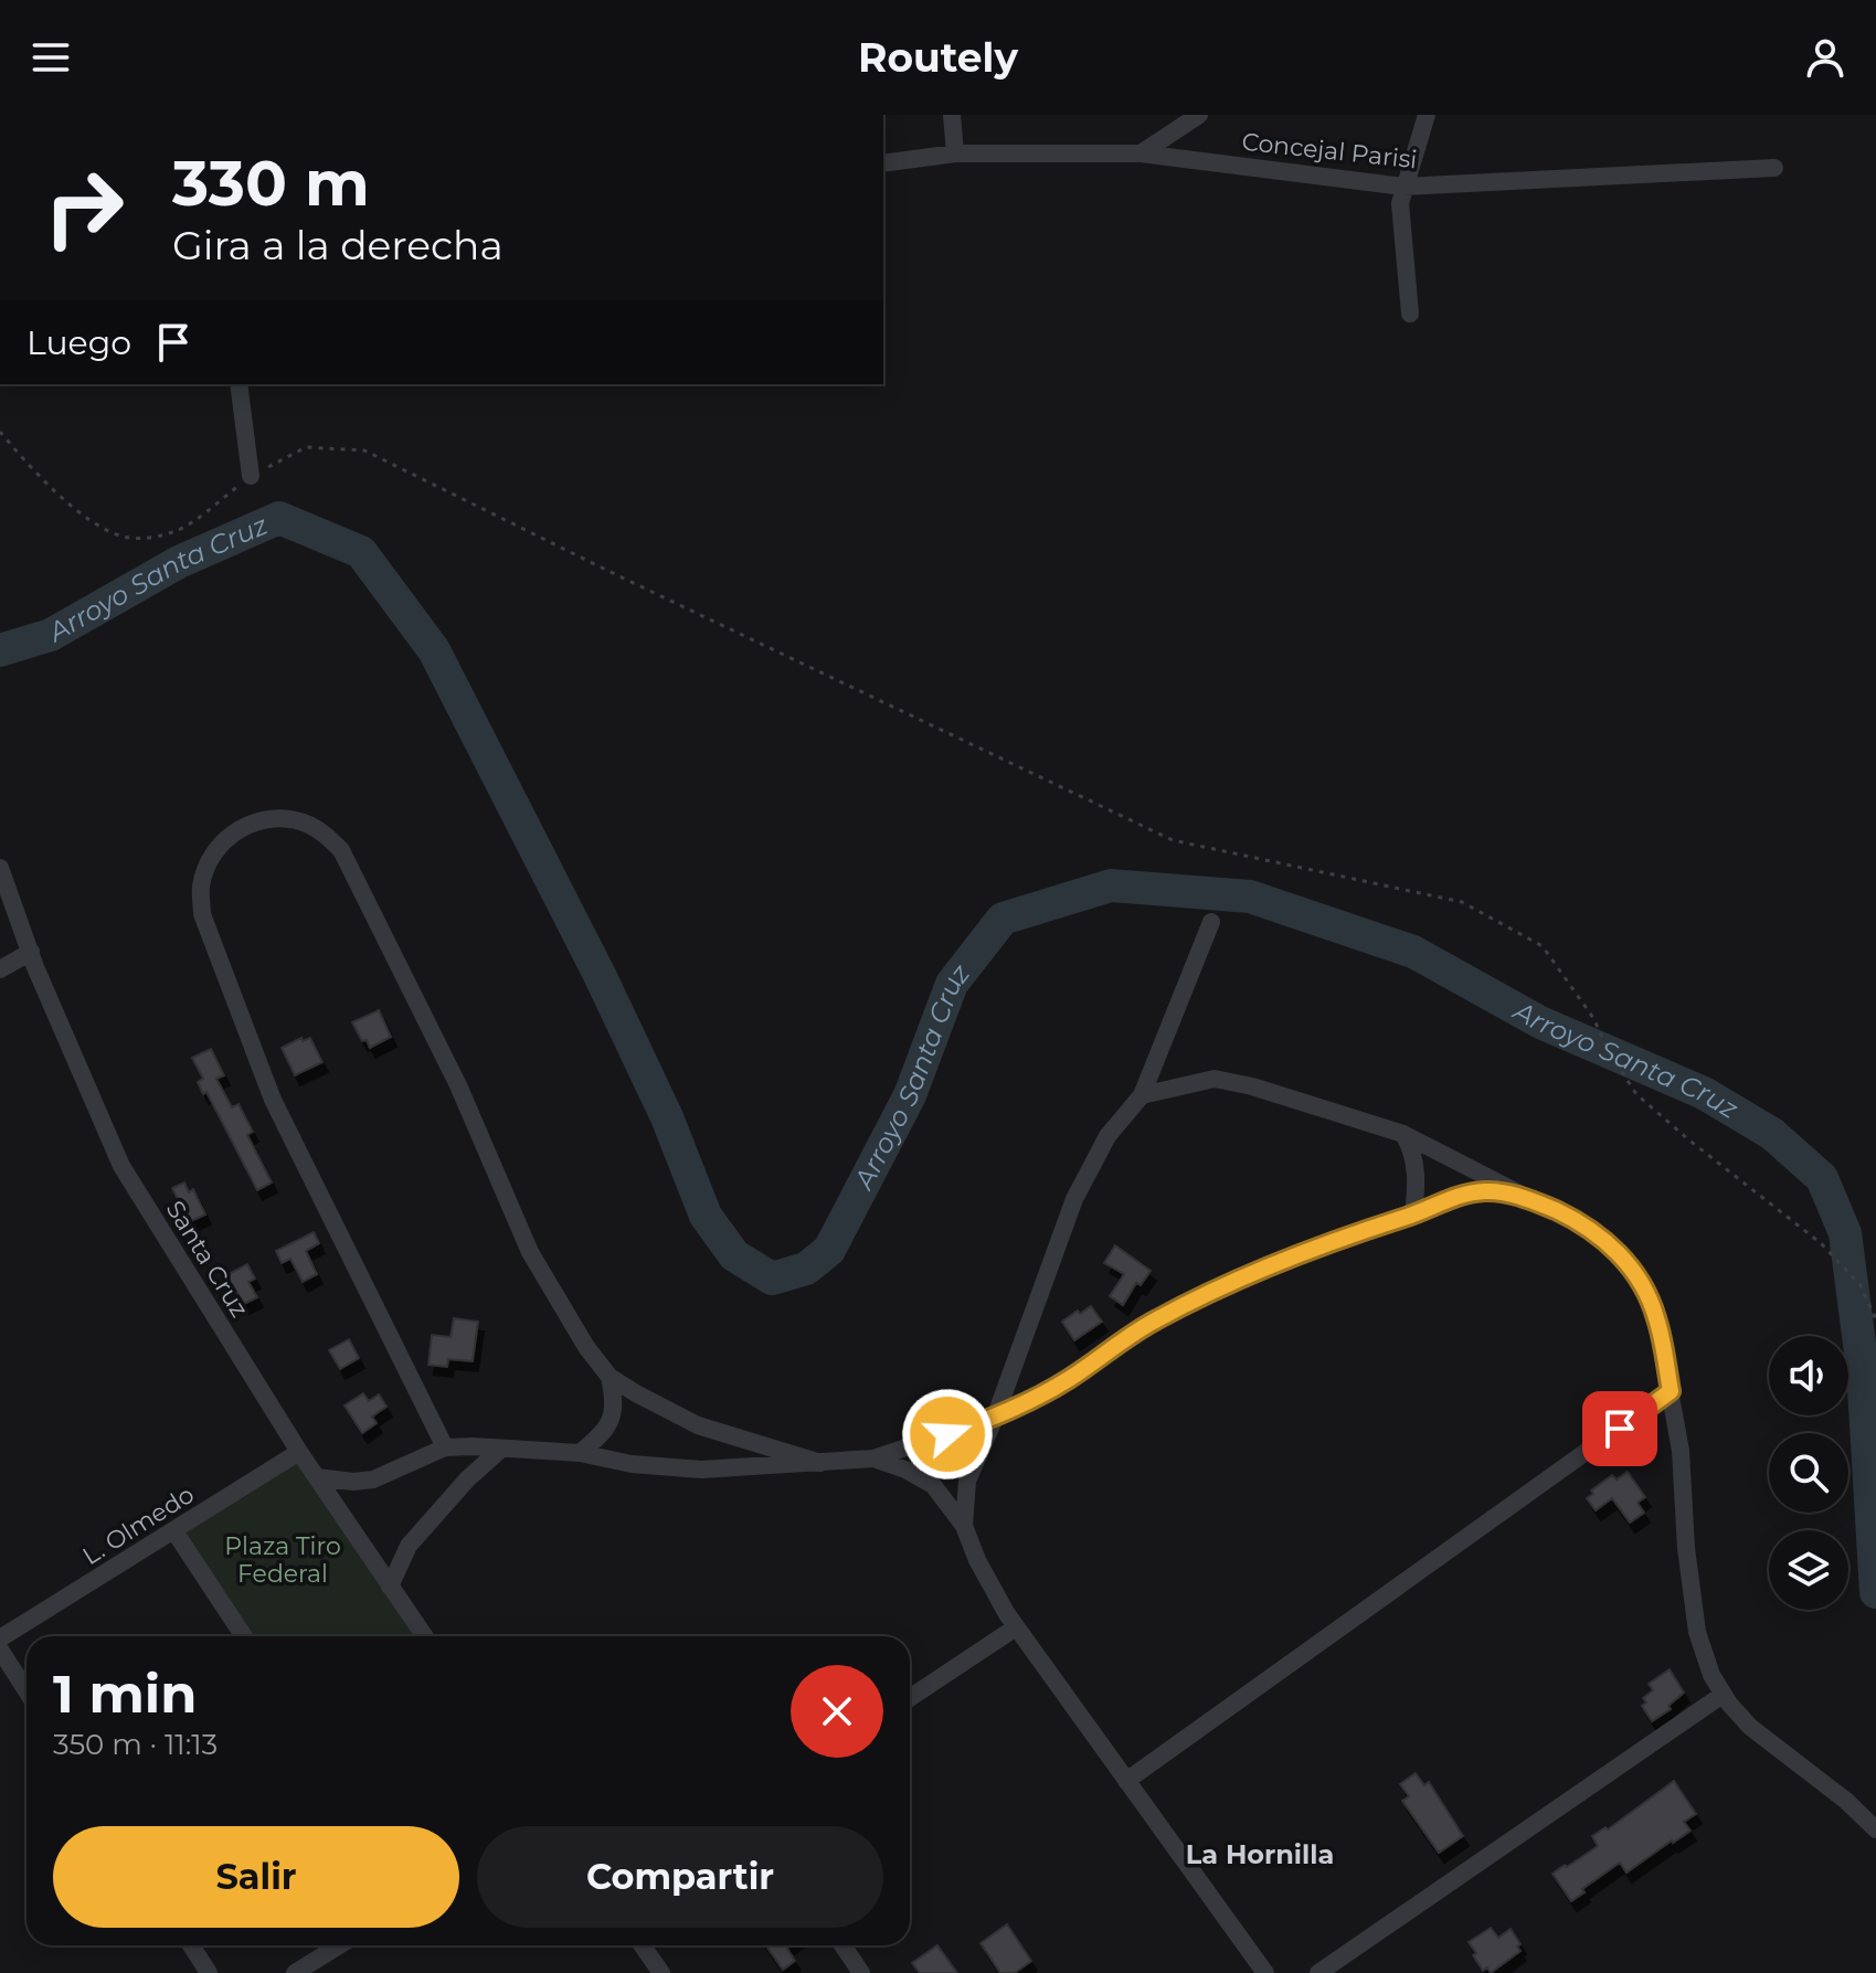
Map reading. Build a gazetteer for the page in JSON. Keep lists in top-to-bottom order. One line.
{"streets":{"street":["Concejal Parisi","Santa Cruz","L. Olmedo"]},"crossings":[["Santa Cruz","L. Olmedo"]],"districts":["La Hornilla"],"water":["Arroyo Santa Cruz"],"parks":["Plaza Tiro Federal"],"page":{"header":"Routely","turn":["330 m","Gira a la derecha"],"then":"Luego","heading":["1 min","350 m · 11:13"],"buttons":["Salir","Compartir"]}}
